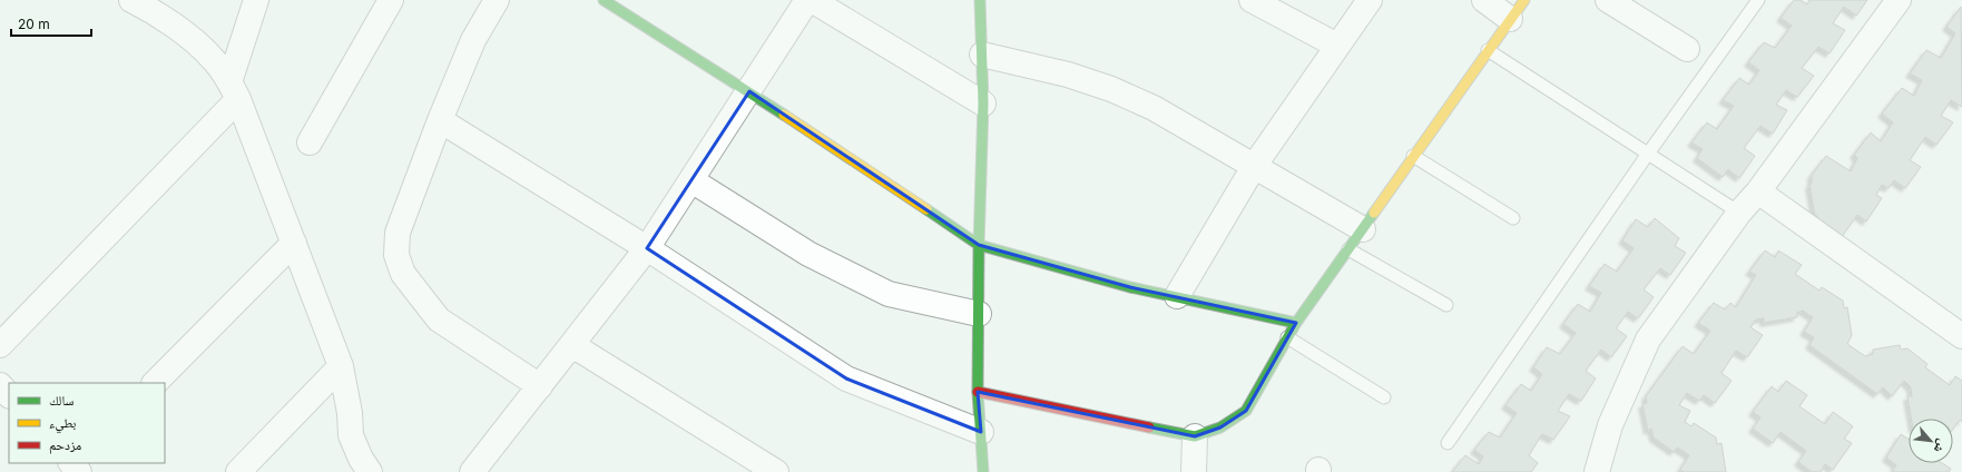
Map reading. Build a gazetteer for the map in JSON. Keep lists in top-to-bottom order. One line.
{"legend":["سالك","بطيء","مزدحم"],"scale_bar":"20 m","north":"bottom right"}
